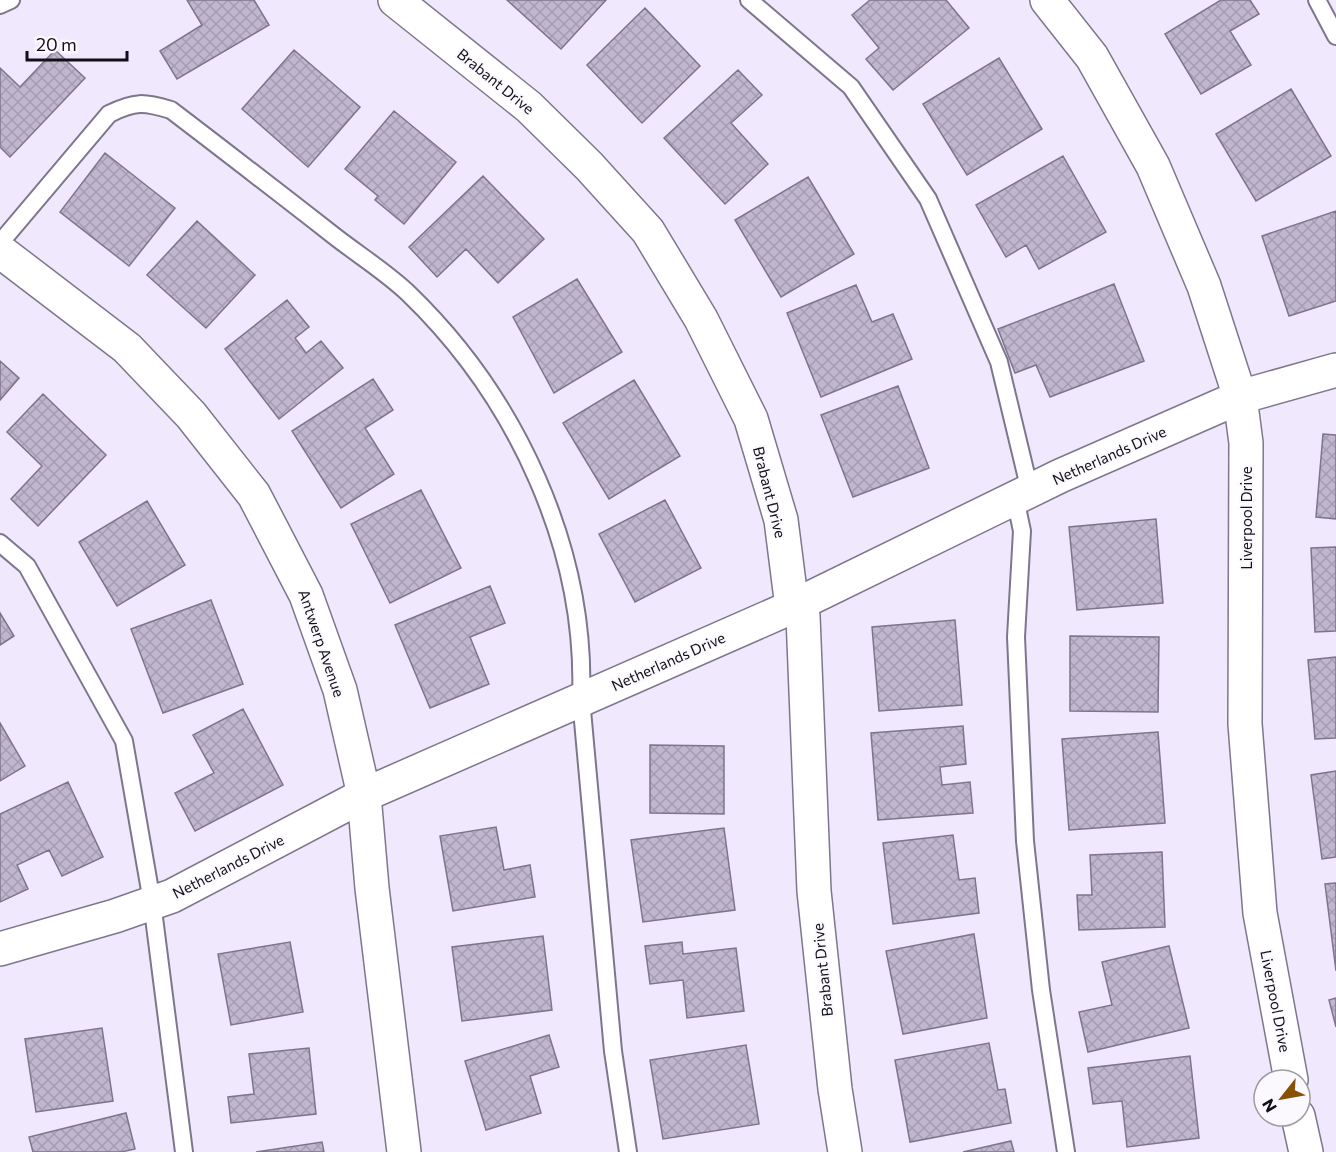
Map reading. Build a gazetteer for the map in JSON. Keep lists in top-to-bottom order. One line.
{"streets":{"street":["Brabant Drive","Netherlands Drive","Liverpool Drive","Antwerp Avenue"]},"crossings":[["Brabant Drive","Netherlands Drive"],["Netherlands Drive","Liverpool Drive"],["Netherlands Drive","Antwerp Avenue"]],"scale_bar":"20 m","north":"bottom left"}
